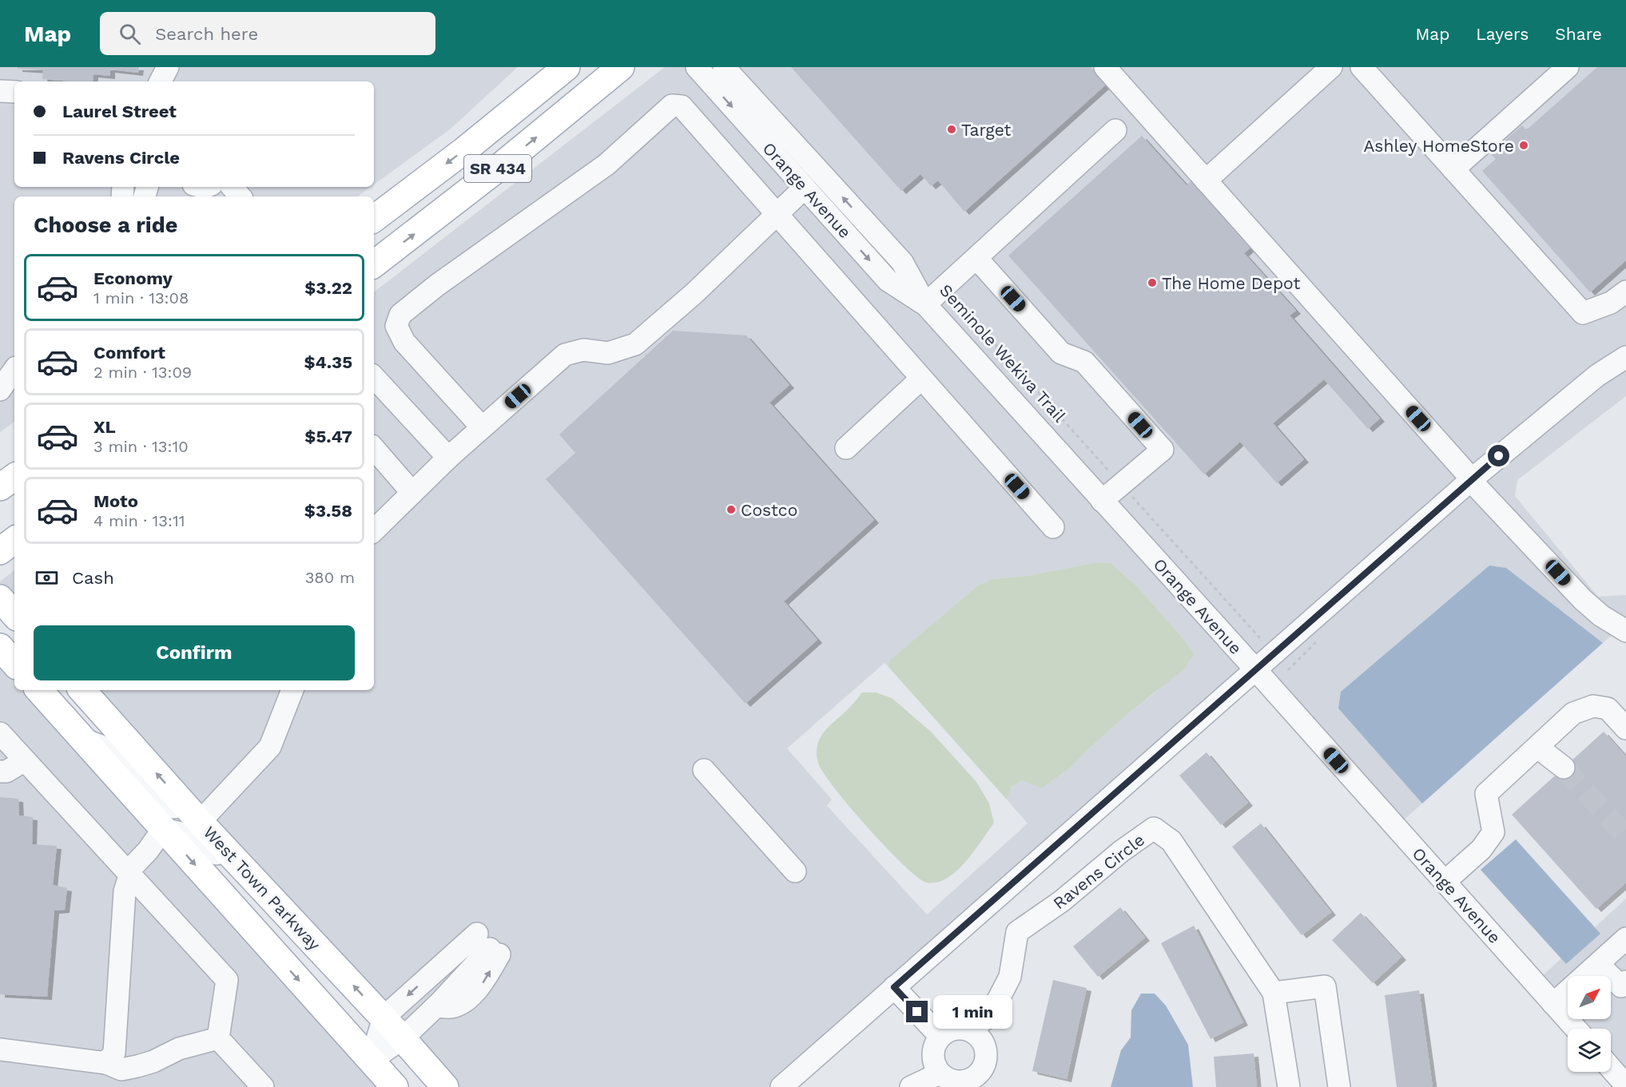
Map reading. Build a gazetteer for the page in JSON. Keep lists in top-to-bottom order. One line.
{"streets":{"main road":["SR 434","West Town Parkway"],"street":["Orange Avenue","Ravens Circle"],"path":["Seminole Wekiva Trail"]},"places":["Target","Ashley HomeStore","The Home Depot","Costco"],"north":"top right","page":{"header":"Map","search":"Search here","nav":["Map","Layers","Share"],"banner":["Laurel Street","Ravens Circle"],"heading":"Choose a ride","list":[{"name":"Economy","note":"1 min · 13:08","value":"$3.22"},{"name":"Comfort","note":"2 min · 13:09","value":"$4.35"},{"name":"XL","note":"3 min · 13:10","value":"$5.47"},{"name":"Moto","note":"4 min · 13:11","value":"$3.58"}],"pay":["Cash","380 m"],"buttons":"Confirm","bubble":"1 min"}}
